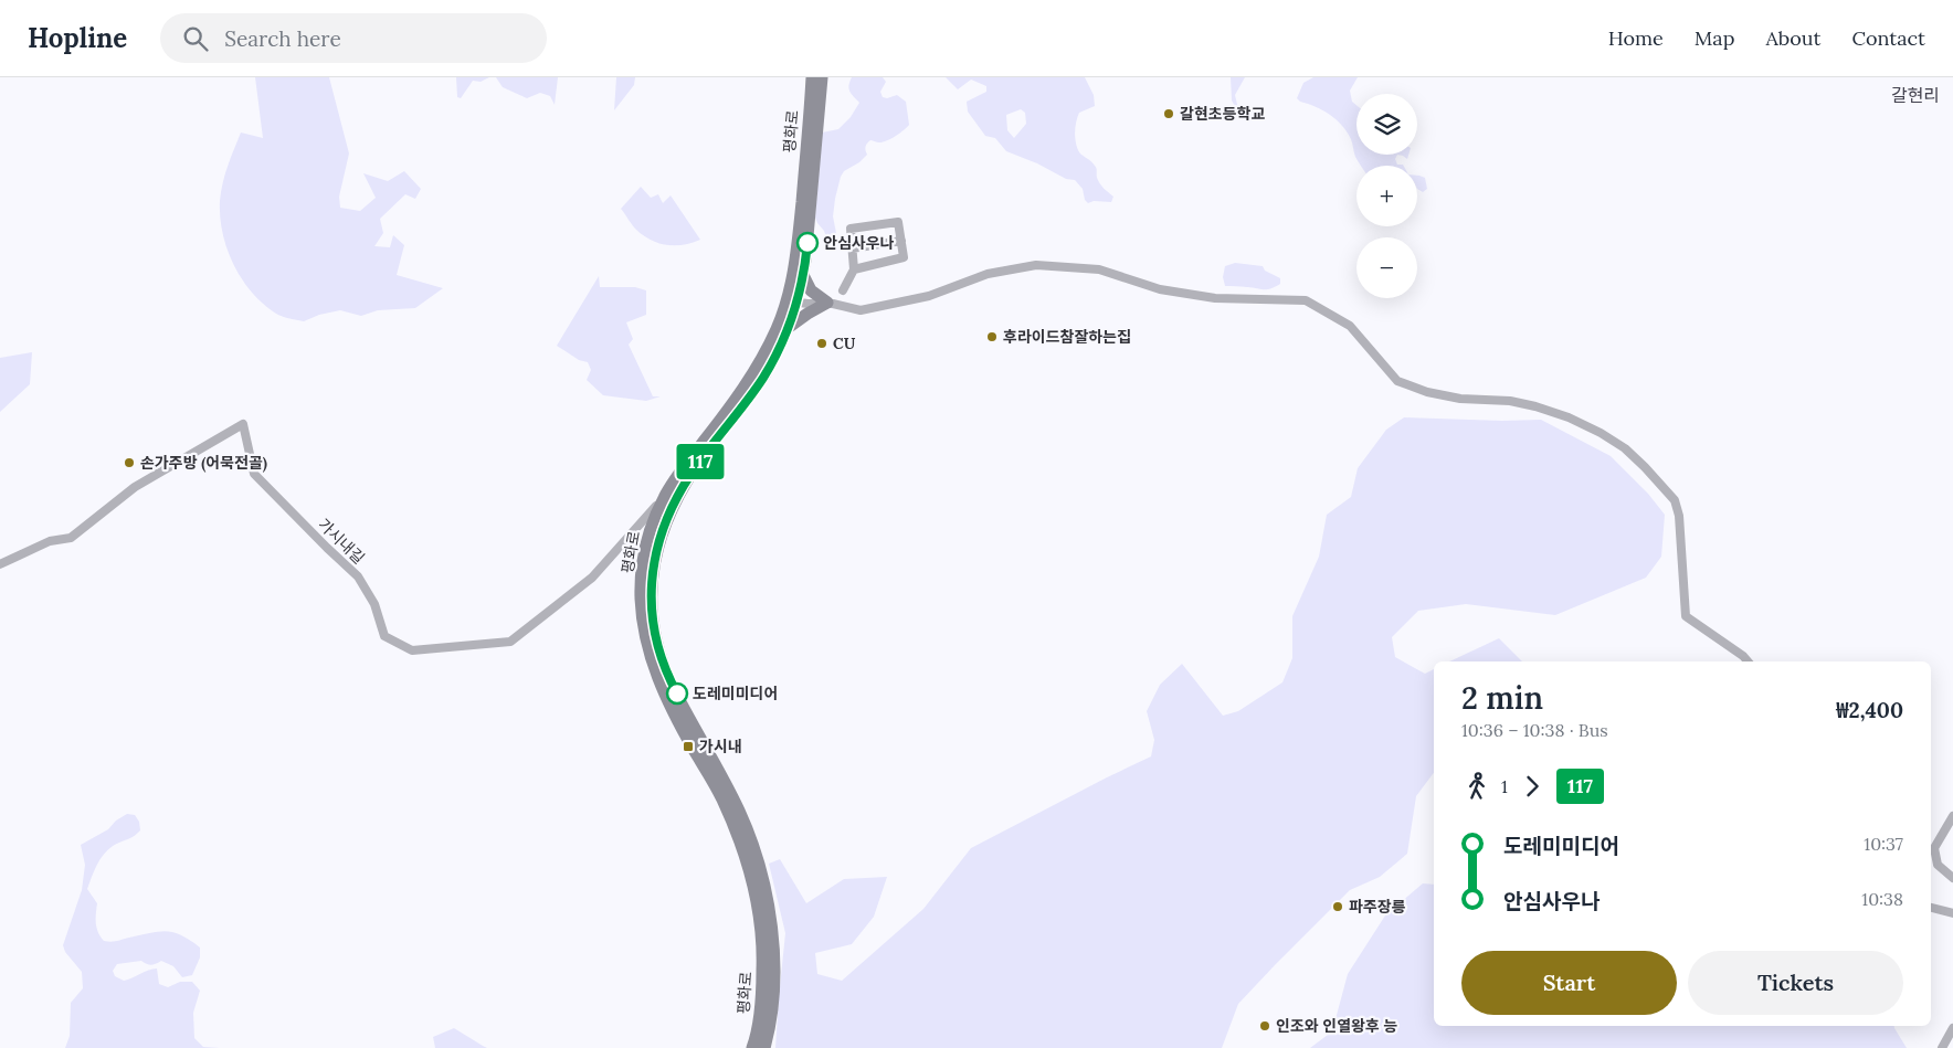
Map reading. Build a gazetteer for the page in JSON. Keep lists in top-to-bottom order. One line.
{"streets":{"main road":["평화로"],"street":["가시내길"]},"crossings":[["평화로","가시내길"]],"districts":["갈현리"],"places":{"other":["갈현초등학교","안심사우나","후라이드참잘하는집","CU","손가주방 (어묵전골)","도레미미디어","파주장릉","인조와 인열왕후 능"],"transit":["가시내"]},"lines":["bus line 117"],"page":{"header":"Hopline","search":"Search here","nav":["Home","Map","About","Contact"],"on_map":"117","map_buttons":["+","−"],"heading":["2 min","10:36 – 10:38 · Bus","₩2,400"],"legs":["1","117"],"list":[{"name":"도레미미디어","value":"10:37"},{"name":"안심사우나","value":"10:38"}],"buttons":["Start","Tickets"]}}
